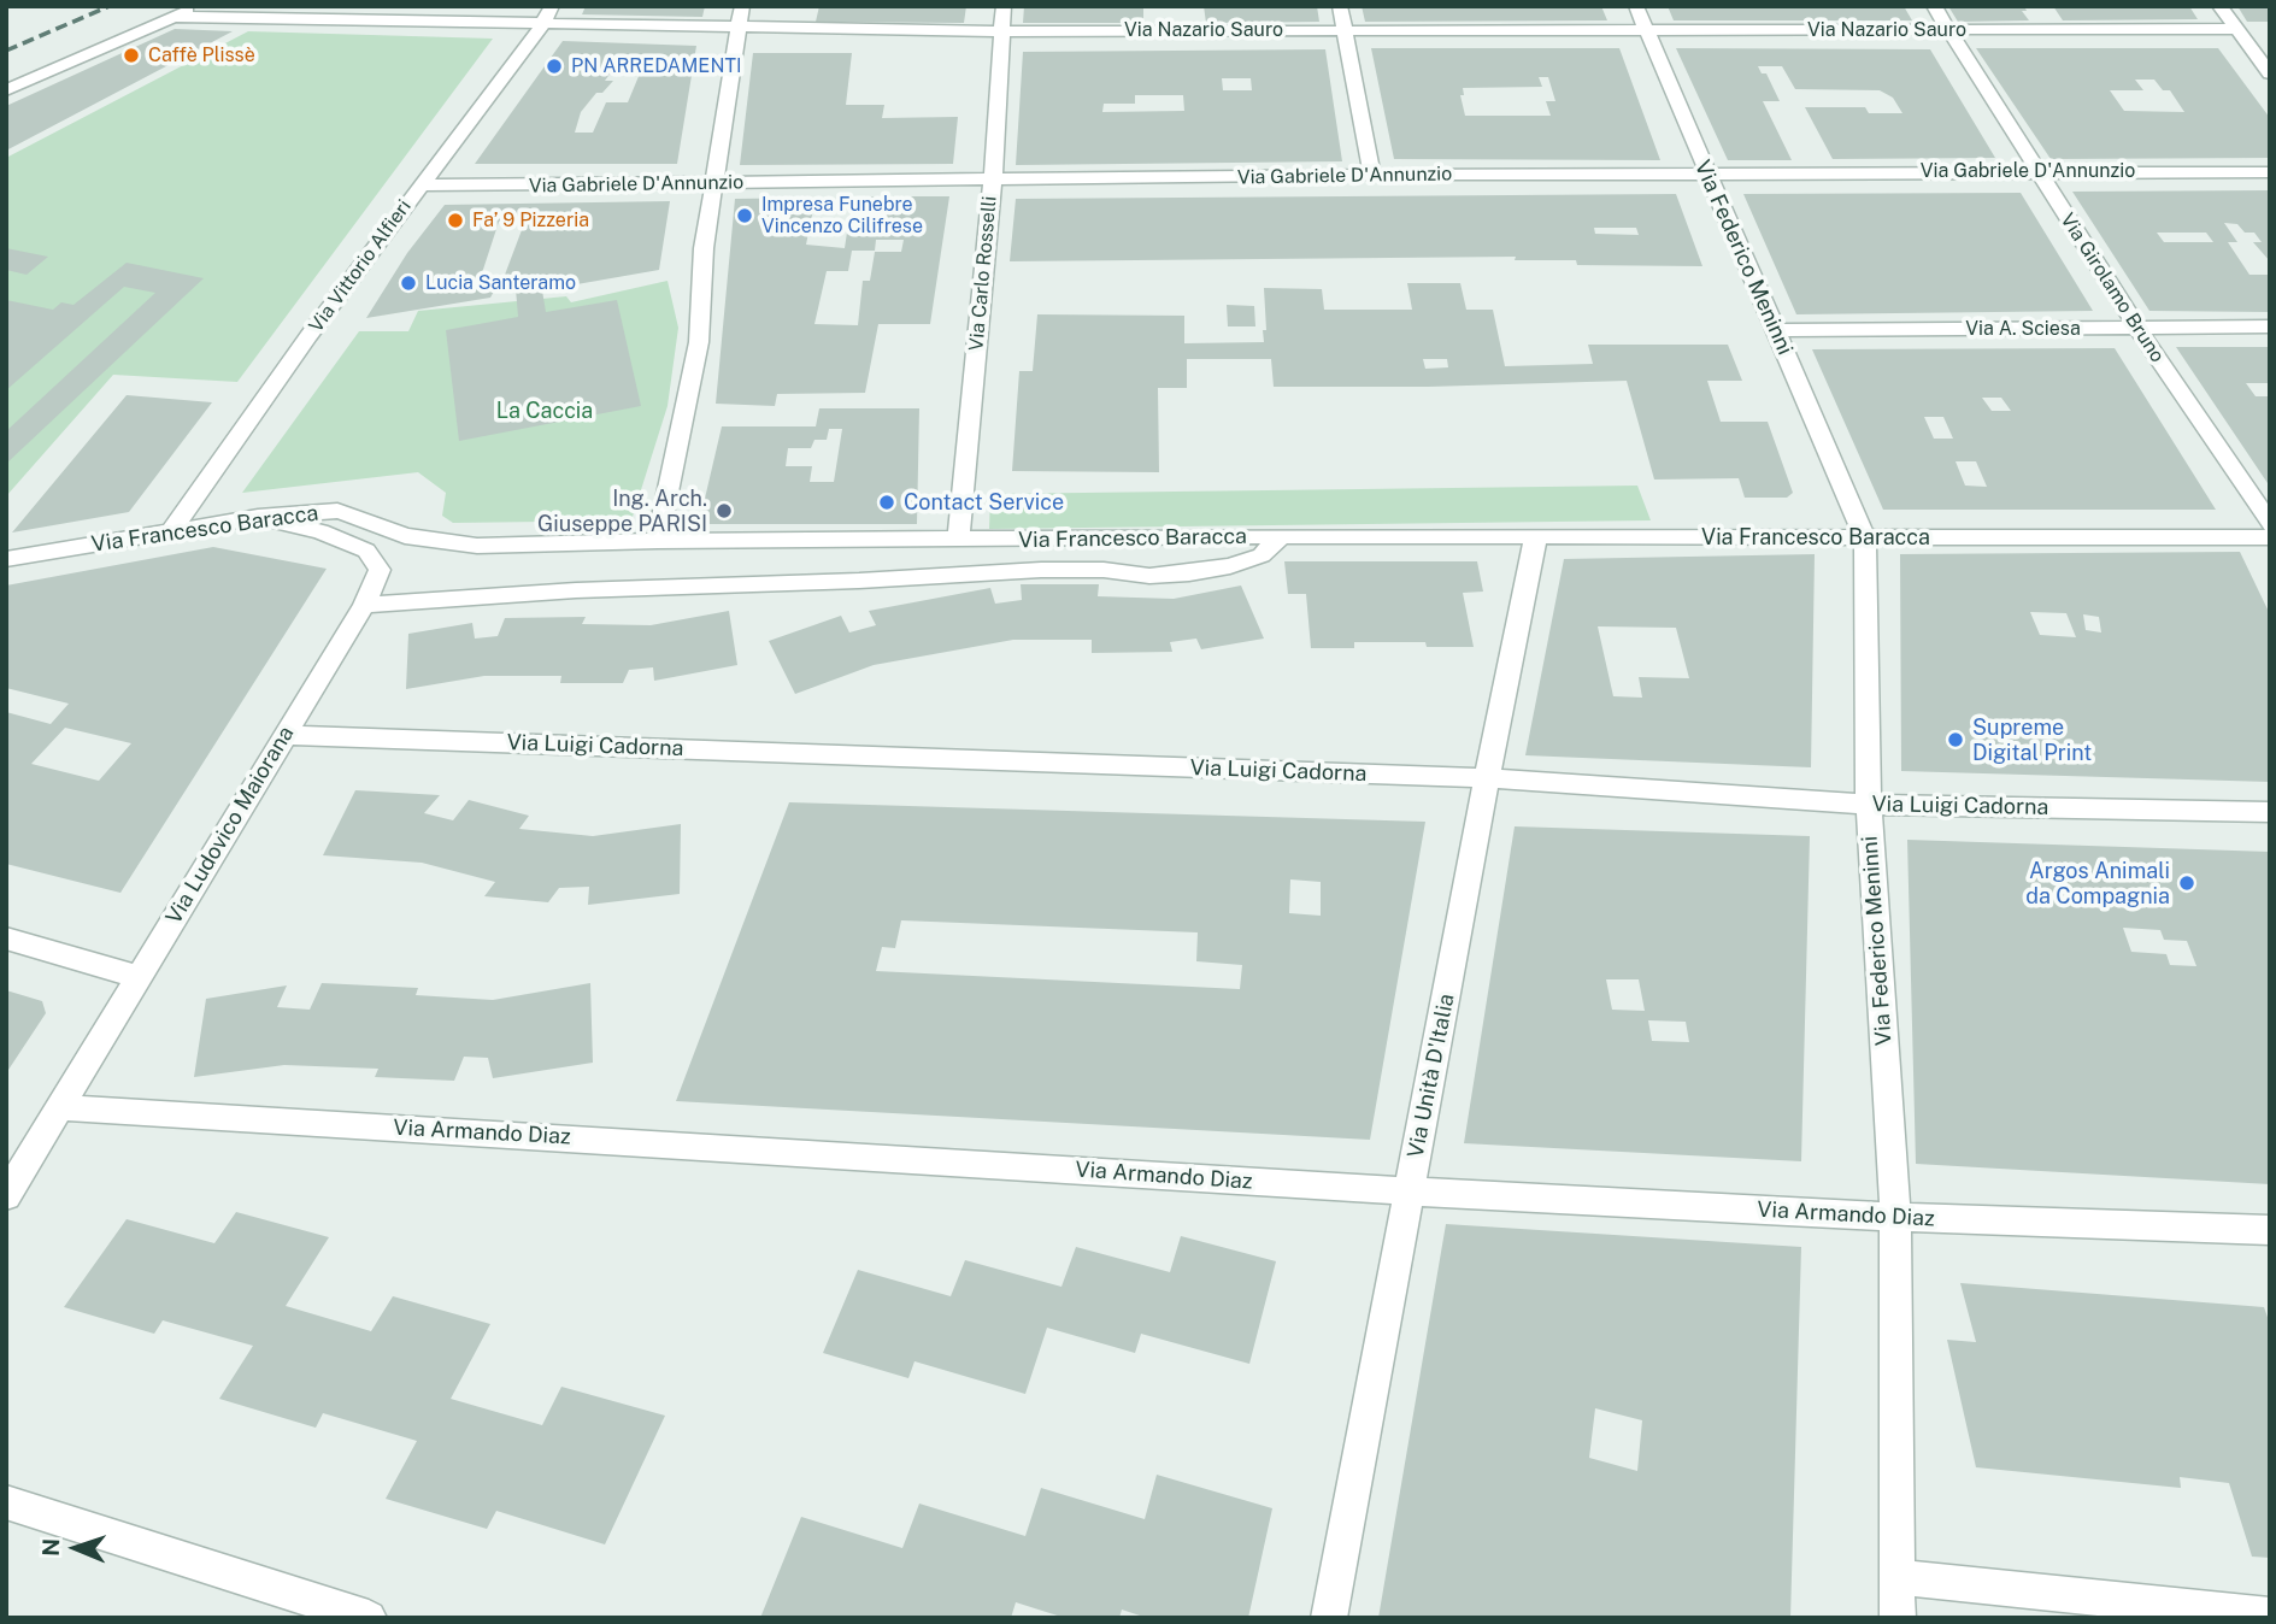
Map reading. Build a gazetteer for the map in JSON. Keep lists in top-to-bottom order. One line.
{"streets":{"street":["Via Nazario Sauro","Via Gabriele D'Annunzio","Via Federico Meninni","Via Vittorio Alfieri","Via Carlo Rosselli","Via Girolamo Bruno","Via A. Sciesa","Via Francesco Baracca","Via Luigi Cadorna","Via Ludovico Maiorana","Via Unità D'Italia","Via Armando Diaz"]},"crossings":[["Via Nazario Sauro","Via Federico Meninni"],["Via Nazario Sauro","Via Vittorio Alfieri"],["Via Nazario Sauro","Via Carlo Rosselli"],["Via Nazario Sauro","Via Girolamo Bruno"],["Via Gabriele D'Annunzio","Via Federico Meninni"],["Via Gabriele D'Annunzio","Via Vittorio Alfieri"],["Via Gabriele D'Annunzio","Via Carlo Rosselli"],["Via Gabriele D'Annunzio","Via Girolamo Bruno"],["Via Federico Meninni","Via A. Sciesa"],["Via Federico Meninni","Via Francesco Baracca"],["Via Federico Meninni","Via Luigi Cadorna"],["Via Federico Meninni","Via Armando Diaz"],["Via Vittorio Alfieri","Via Francesco Baracca"],["Via Carlo Rosselli","Via Francesco Baracca"],["Via Girolamo Bruno","Via A. Sciesa"],["Via Francesco Baracca","Via Ludovico Maiorana"],["Via Francesco Baracca","Via Unità D'Italia"],["Via Luigi Cadorna","Via Ludovico Maiorana"],["Via Luigi Cadorna","Via Unità D'Italia"],["Via Ludovico Maiorana","Via Armando Diaz"],["Via Unità D'Italia","Via Armando Diaz"]],"parks":["La Caccia"],"places":["Caffè Plissè","PN ARREDAMENTI","Impresa Funebre Vincenzo Cilifrese","Fa’ 9 Pizzeria","Lucia Santeramo","Contact Service","Ing. Arch. Giuseppe PARISI","Supreme Digital Print","Argos Animali da Compagnia"],"north":"left"}
